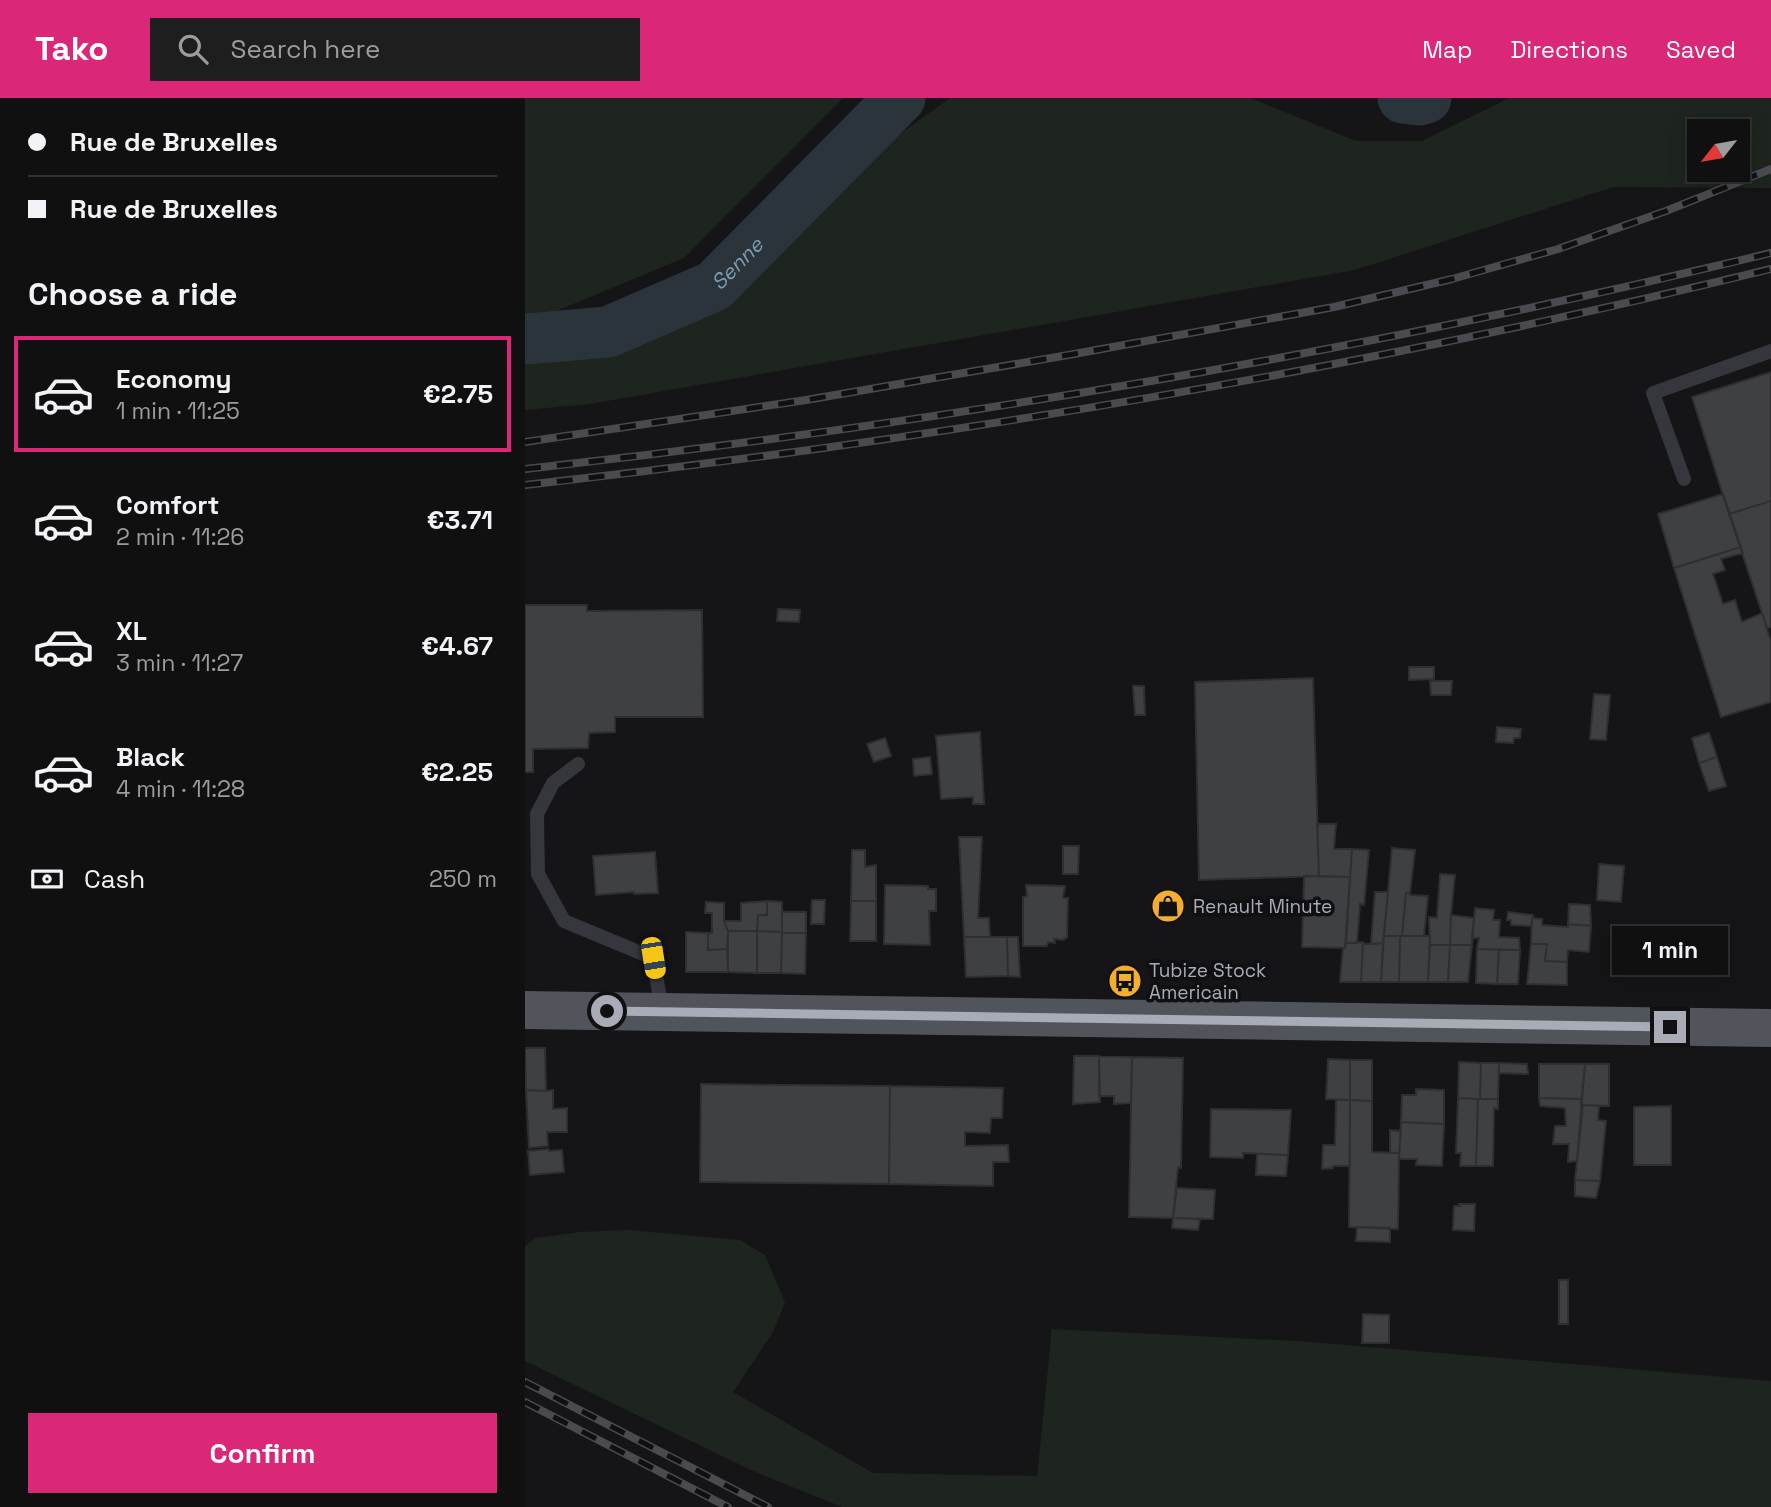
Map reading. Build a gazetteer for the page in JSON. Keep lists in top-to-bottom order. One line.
{"water":["Senne"],"places":{"shop":["Renault Minute"],"bus stop":["Tubize Stock Americain"]},"north":"bottom left","page":{"header":"Tako","search":"Search here","nav":["Map","Directions","Saved"],"banner":["Rue de Bruxelles","Rue de Bruxelles"],"heading":"Choose a ride","list":[{"name":"Economy","note":"1 min · 11:25","value":"€2.75"},{"name":"Comfort","note":"2 min · 11:26","value":"€3.71"},{"name":"XL","note":"3 min · 11:27","value":"€4.67"},{"name":"Black","note":"4 min · 11:28","value":"€2.25"}],"pay":["Cash","250 m"],"bubble":"1 min","buttons":"Confirm"}}
